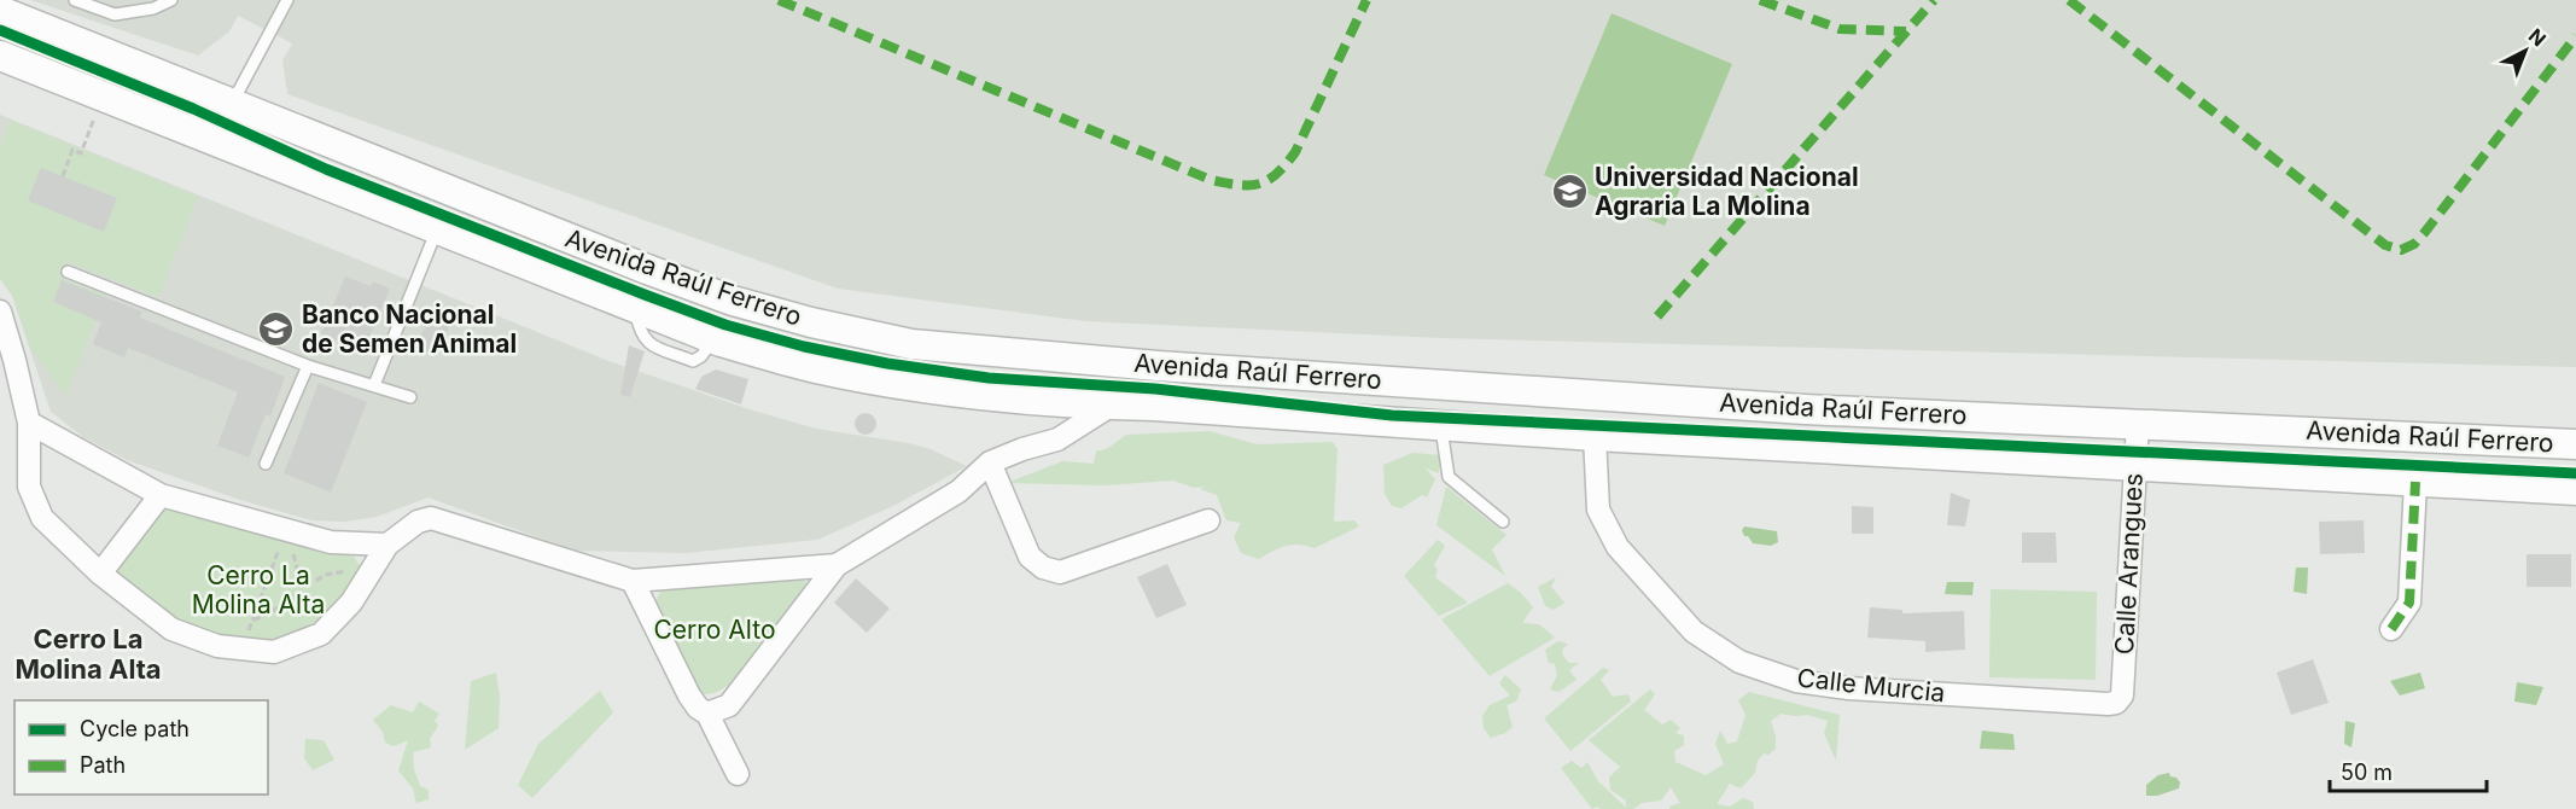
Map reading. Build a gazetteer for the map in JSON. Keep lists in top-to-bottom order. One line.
{"streets":{"main road":["Avenida Raúl Ferrero"],"street":["Calle Arangues","Calle Murcia"]},"crossings":[["Avenida Raúl Ferrero","Calle Arangues"],["Avenida Raúl Ferrero","Calle Murcia"],["Calle Arangues","Calle Murcia"]],"districts":["Cerro La Molina Alta"],"parks":["Cerro La Molina Alta","Cerro Alto"],"places":{"school or university":["Universidad Nacional Agraria La Molina","Banco Nacional de Semen Animal"]},"legend":["Cycle path","Path"],"scale_bar":"50 m","north":"top right"}
